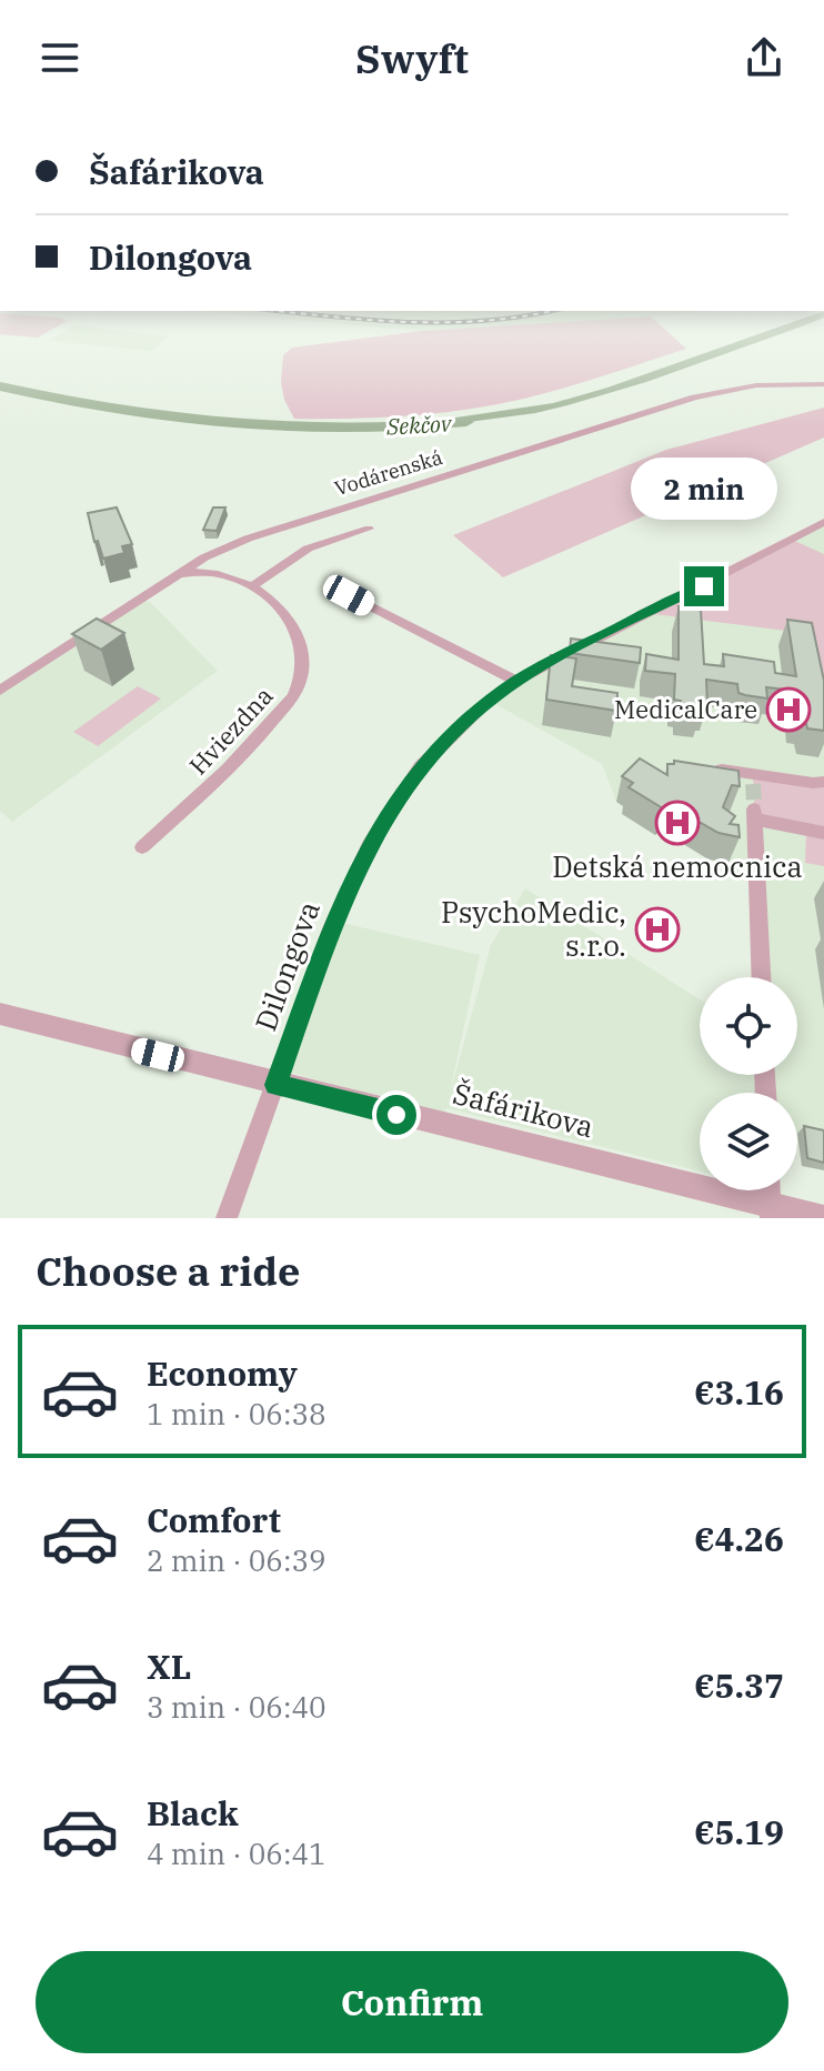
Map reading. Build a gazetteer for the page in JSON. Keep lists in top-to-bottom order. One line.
{"streets":{"street":["Vodárenská","Hviezdna","Dilongova","Šafárikova"]},"crossings":[["Vodárenská","Hviezdna"],["Dilongova","Šafárikova"]],"water":["Sekčov"],"places":{"hospital":["MedicalCare","Detská nemocnica","PsychoMedic, s.r.o."]},"page":{"header":"Swyft","banner":["Šafárikova","Dilongova"],"bubble":"2 min","heading":"Choose a ride","list":[{"name":"Economy","note":"1 min · 06:38","value":"€3.16"},{"name":"Comfort","note":"2 min · 06:39","value":"€4.26"},{"name":"XL","note":"3 min · 06:40","value":"€5.37"},{"name":"Black","note":"4 min · 06:41","value":"€5.19"}],"buttons":"Confirm"}}
